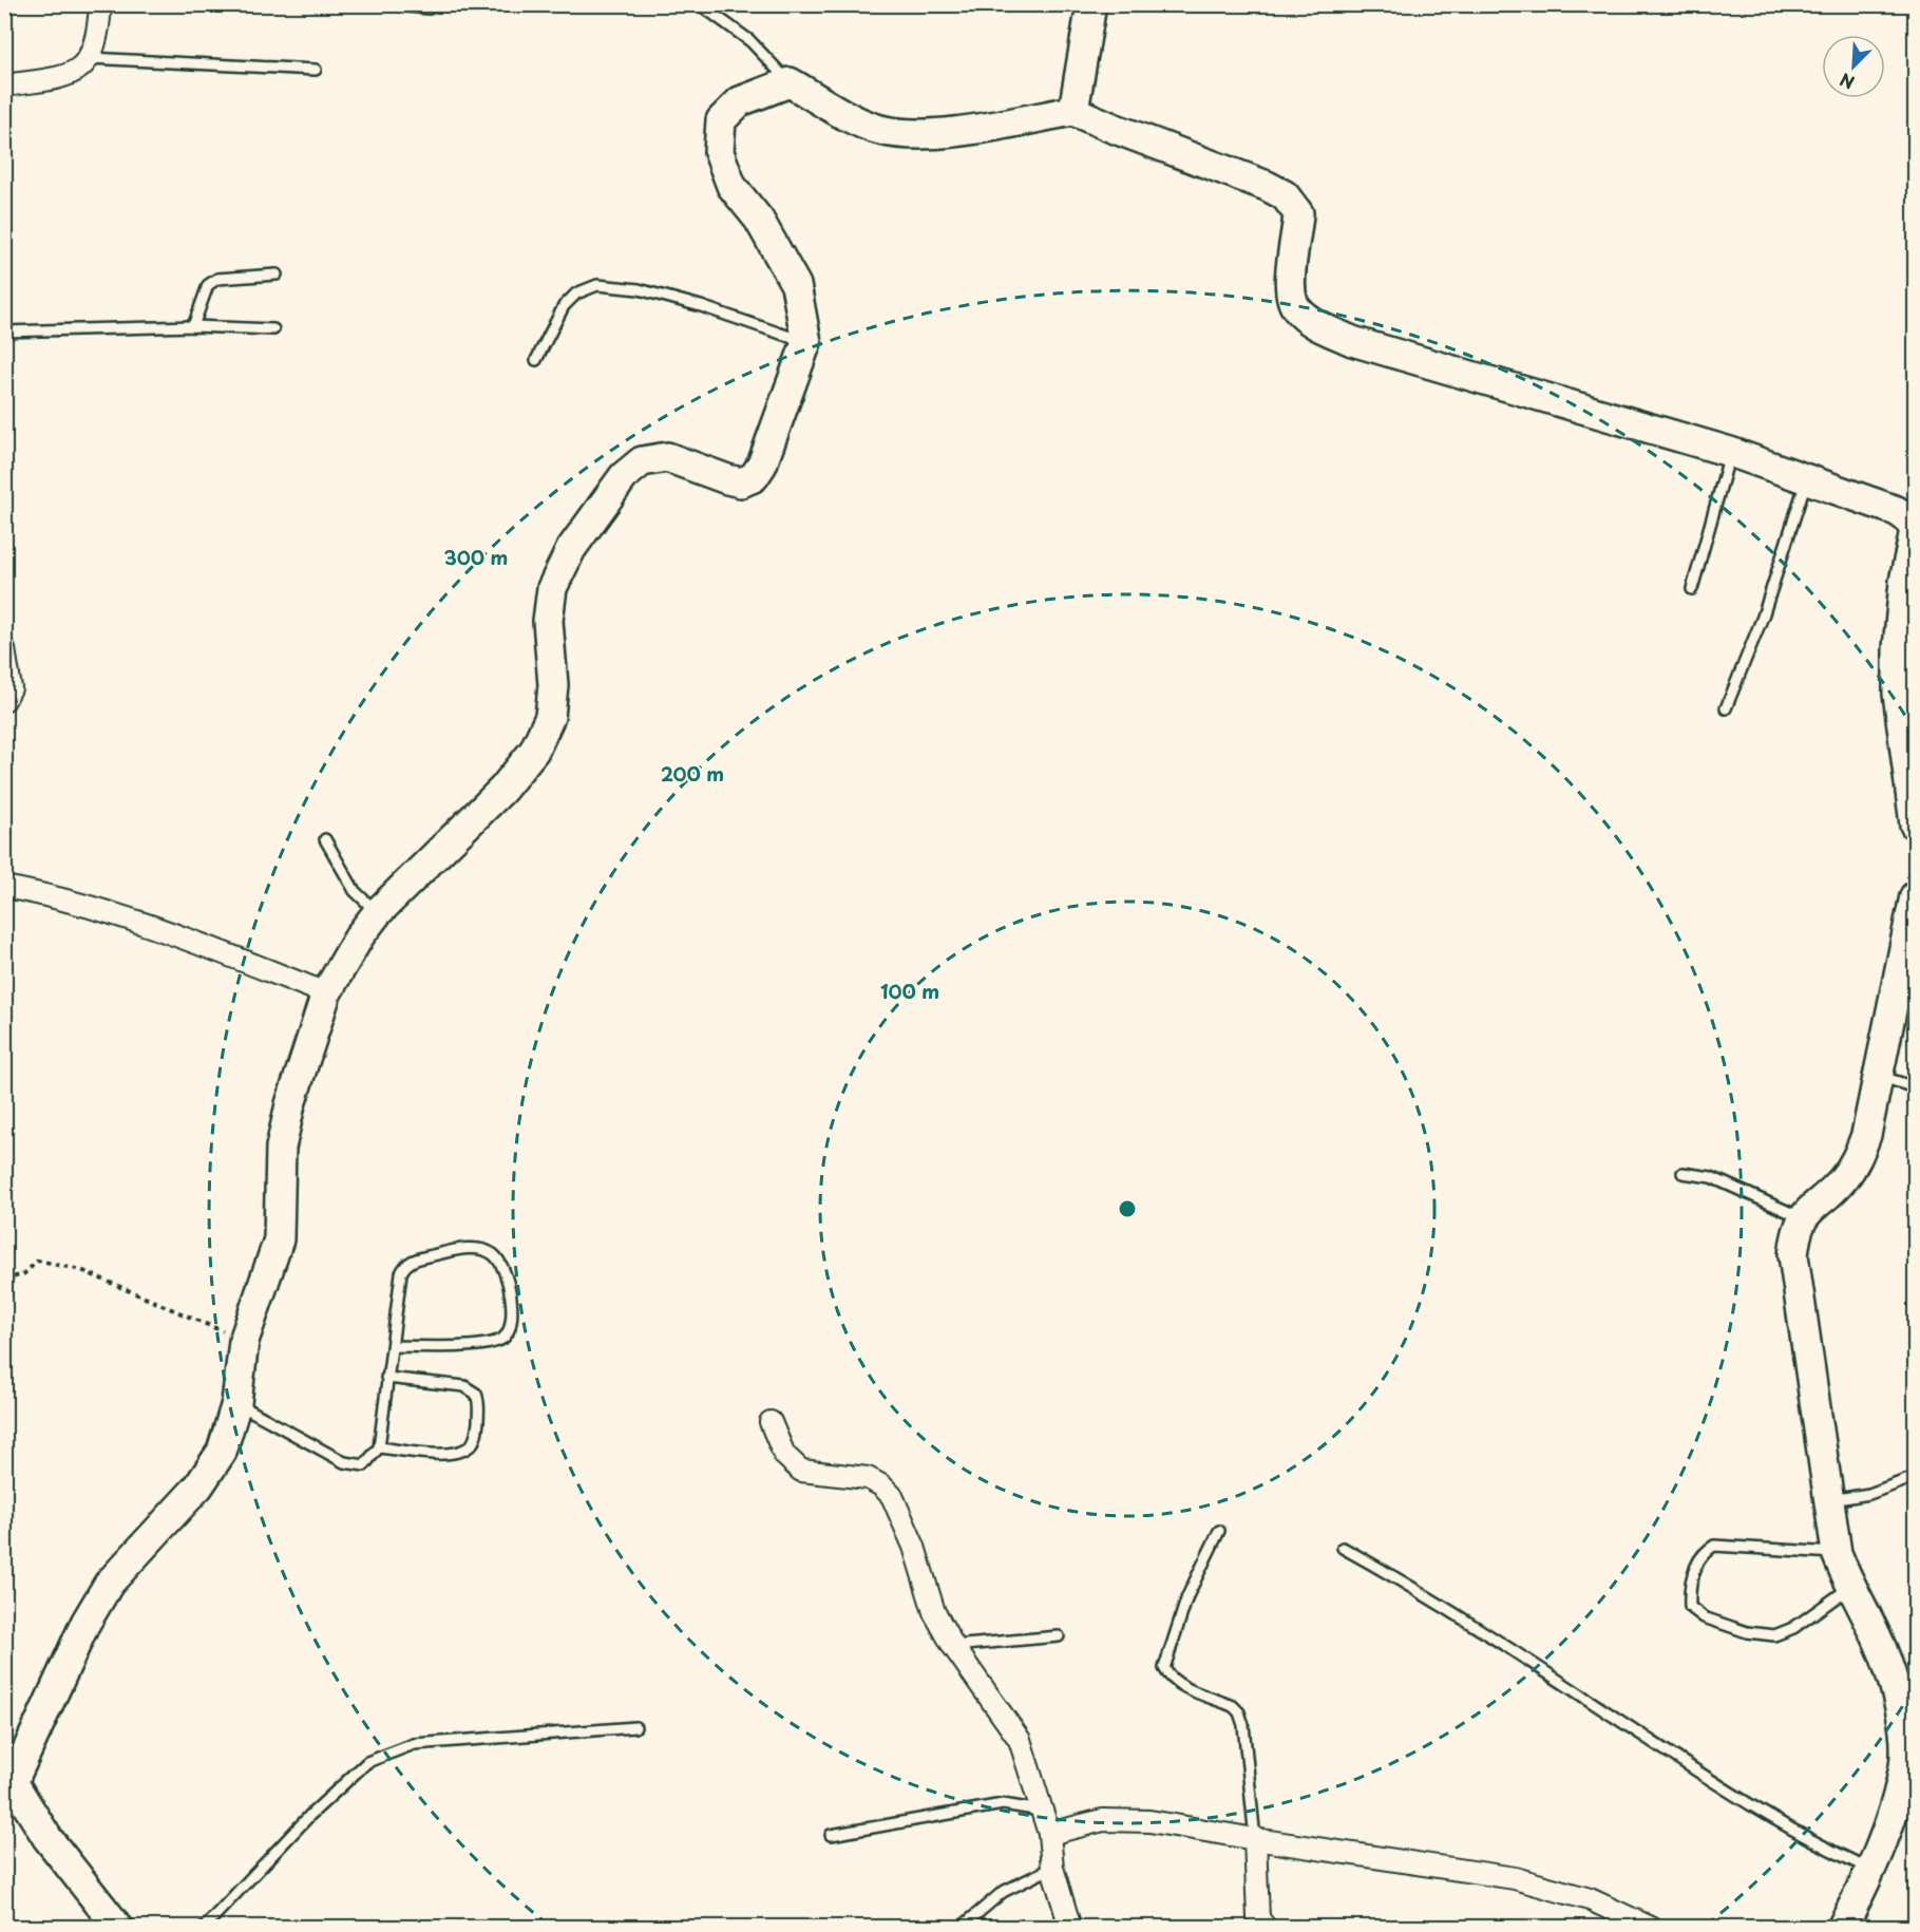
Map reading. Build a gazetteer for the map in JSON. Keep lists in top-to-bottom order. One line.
{"north":"bottom left","rings":["300 m","200 m","100 m"]}
